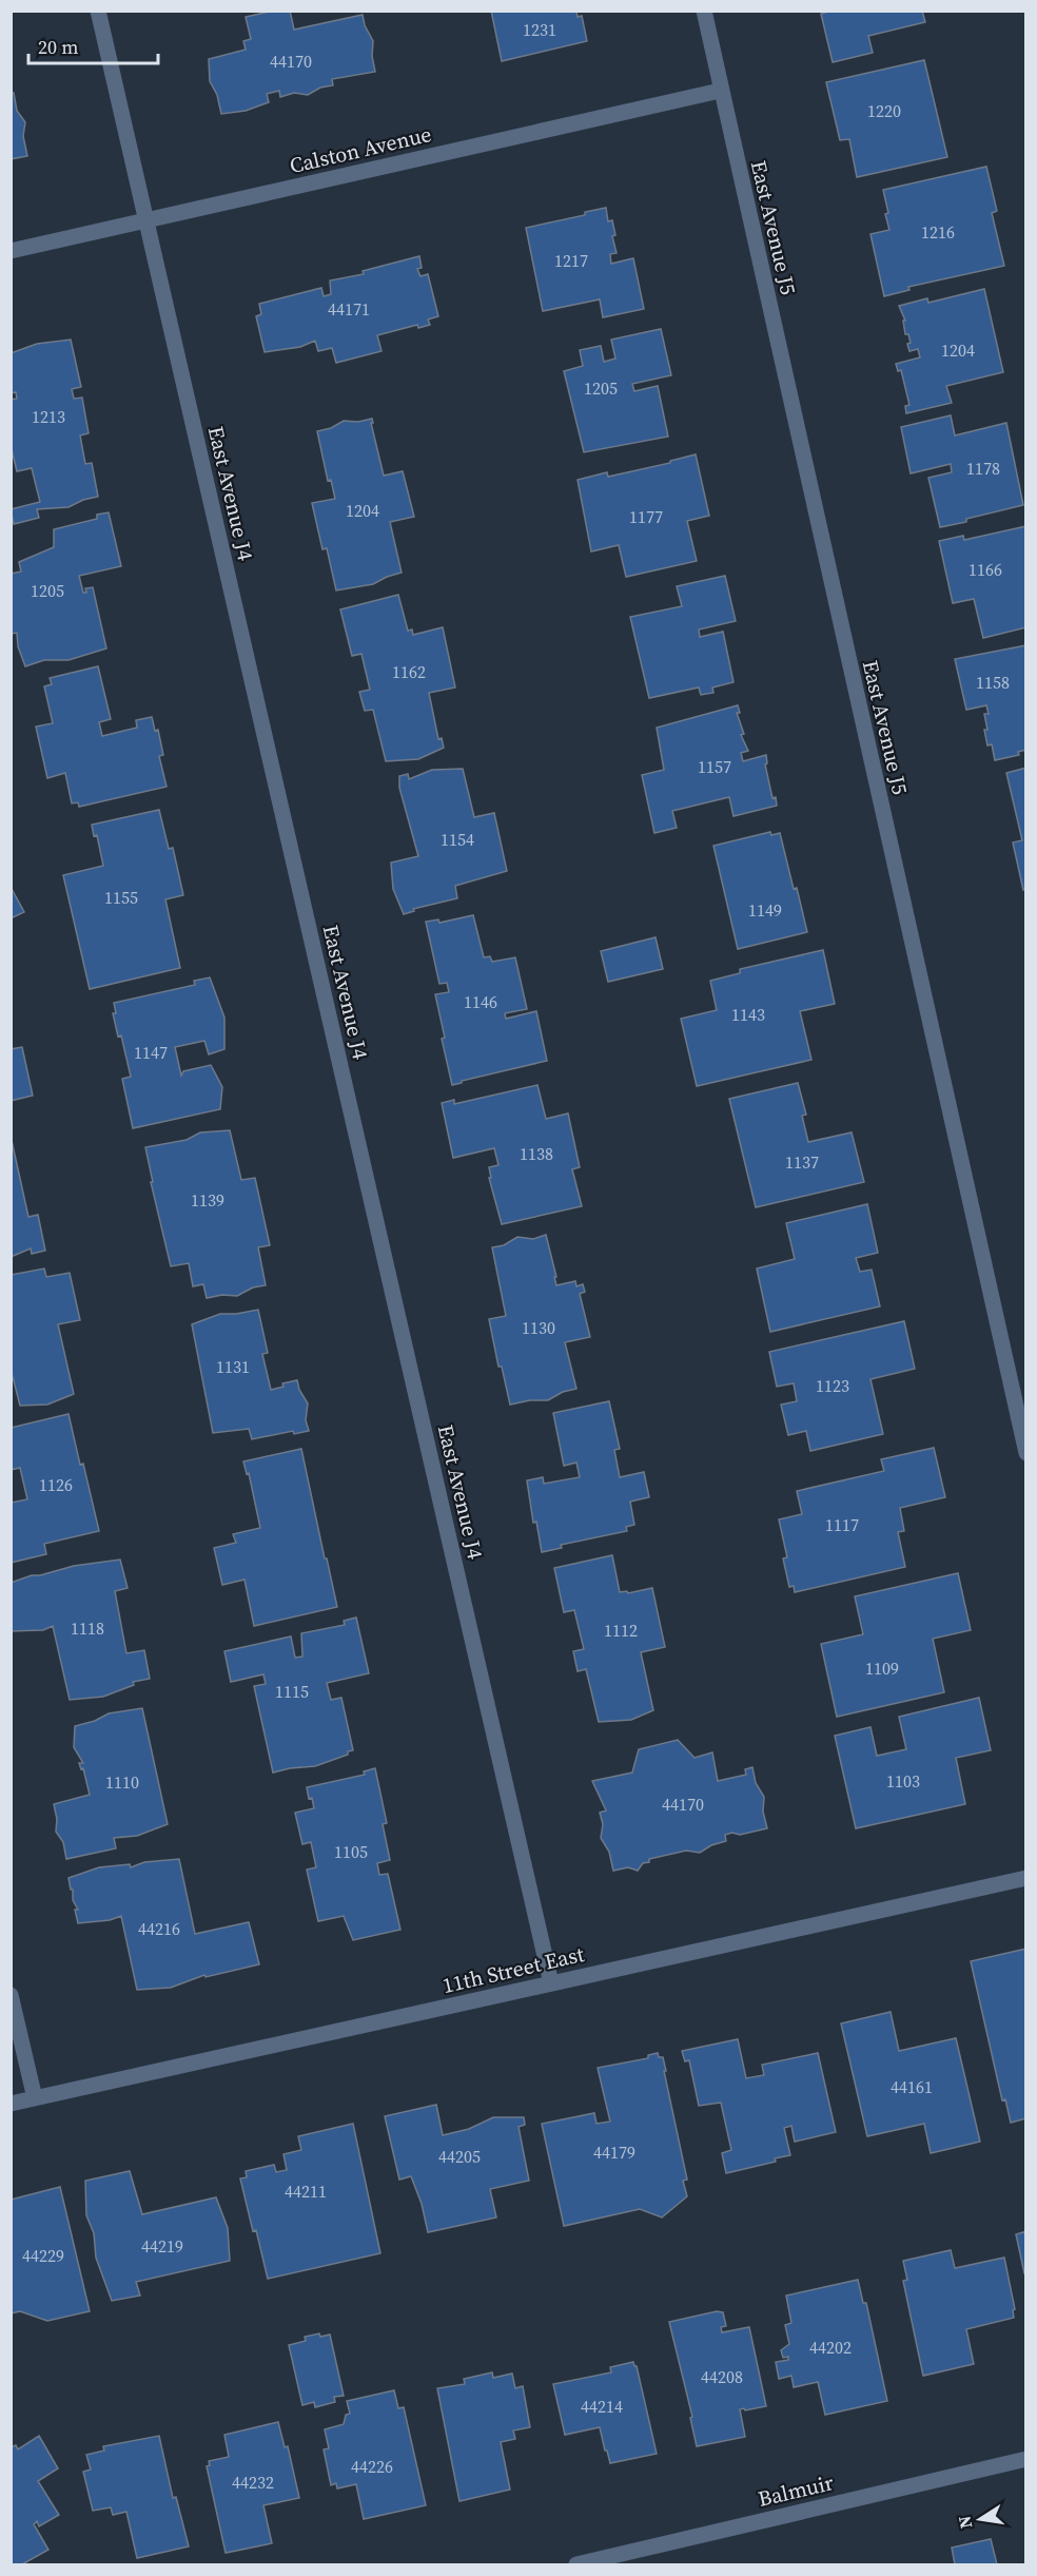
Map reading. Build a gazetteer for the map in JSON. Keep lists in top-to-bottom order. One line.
{"streets":{"street":["Calston Avenue","East Avenue J5","East Avenue J4","11th Street East","Balmuir"]},"crossings":[["Calston Avenue","East Avenue J5"],["Calston Avenue","East Avenue J4"],["East Avenue J4","11th Street East"]],"house_numbers":["1231","44170","1220","1216","1217","44171","1204","1205","1213","1178","1204","1177","1166","1205","1162","1158","1157","1154","1155","1149","1146","1143","1147","1138","1137","1139","1130","1131","1123","1126","1117","1118","1112","1109","1115","1103","1110","44170","1105","44216","44161","44179","44205","44211","44219","44229","44202","44208","44214","44226","44232"],"scale_bar":"20 m","north":"left"}
